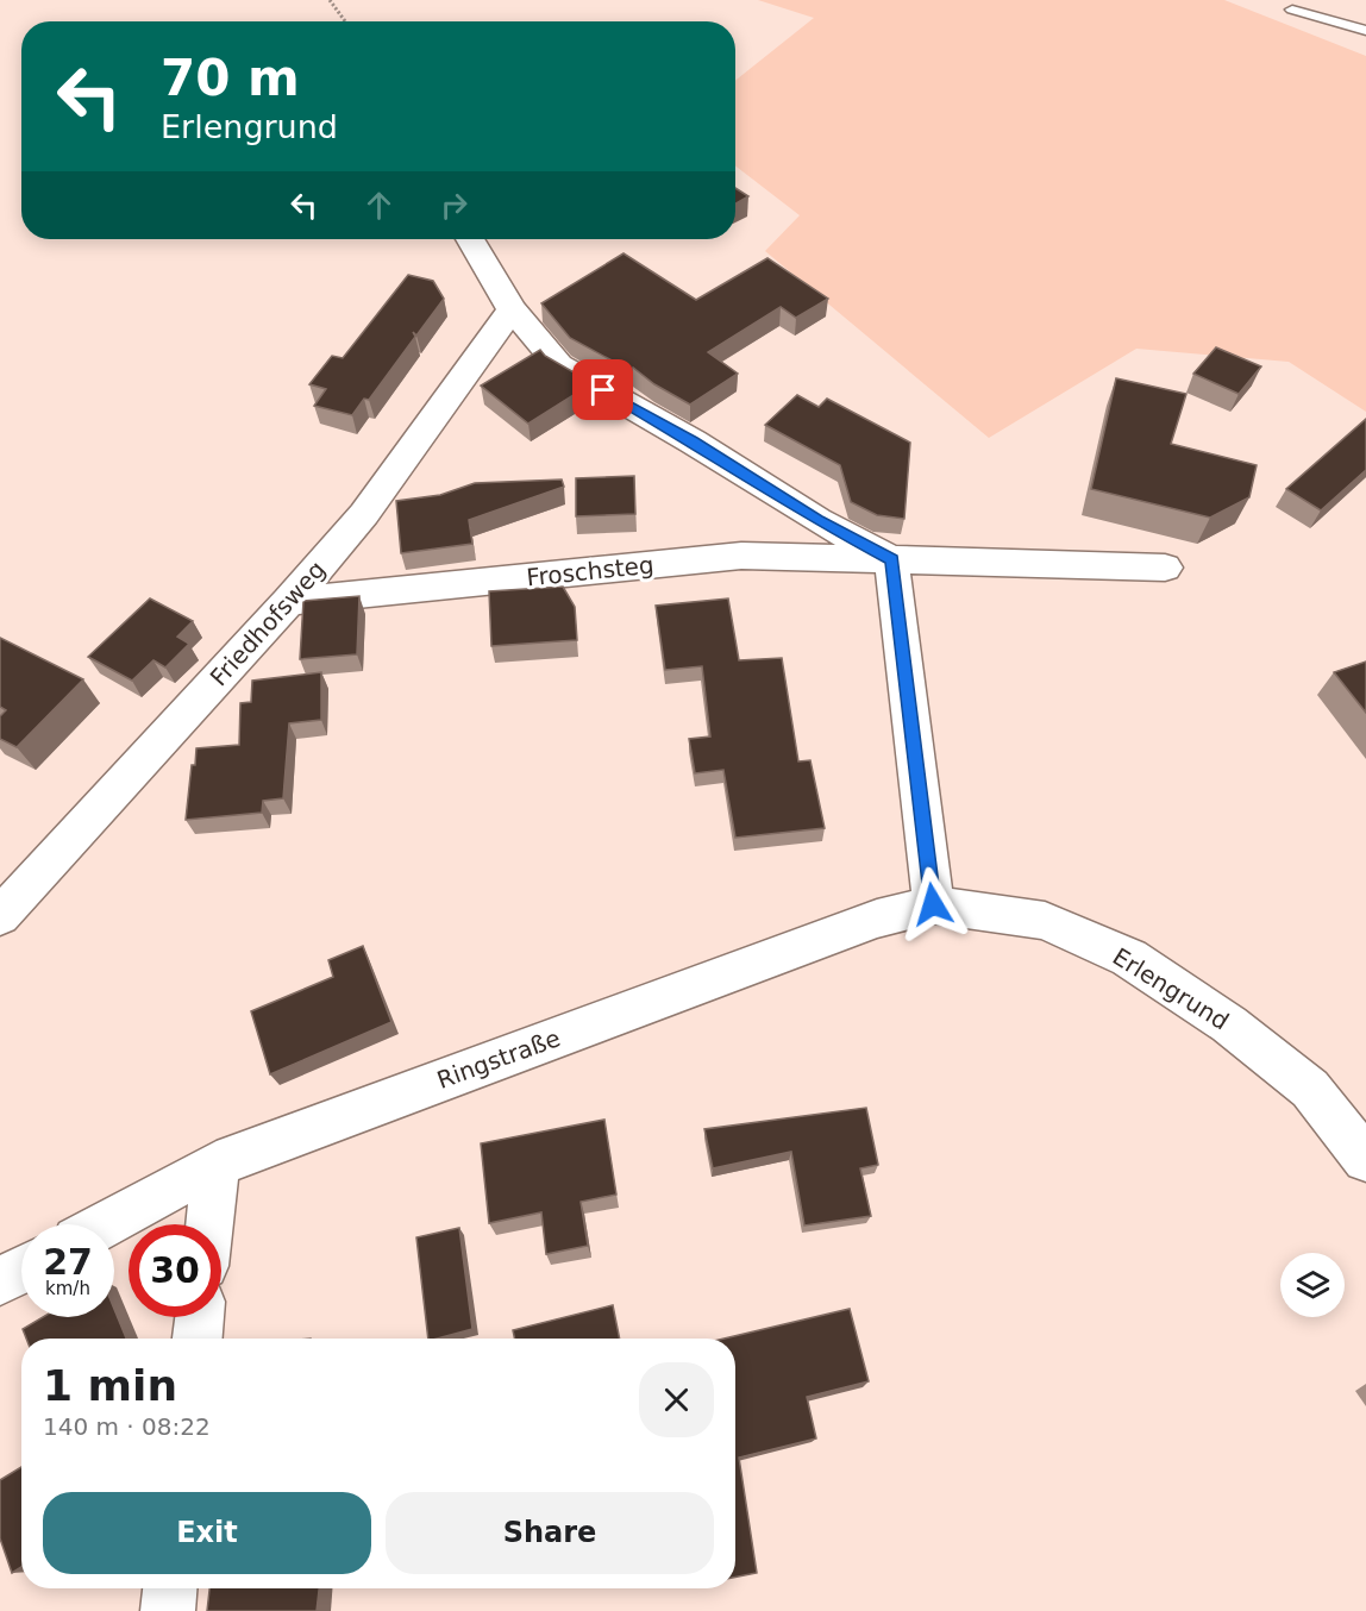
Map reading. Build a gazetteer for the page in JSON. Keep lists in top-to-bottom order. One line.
{"streets":{"street":["Froschsteg","Friedhofsweg","Erlengrund","Ringstraße"]},"crossings":[["Froschsteg","Friedhofsweg"],["Erlengrund","Ringstraße"]],"page":{"turn":["70 m","Erlengrund"],"speed":"27 km/h","limit":"30","heading":["1 min","140 m · 08:22"],"buttons":["Exit","Share"]}}
